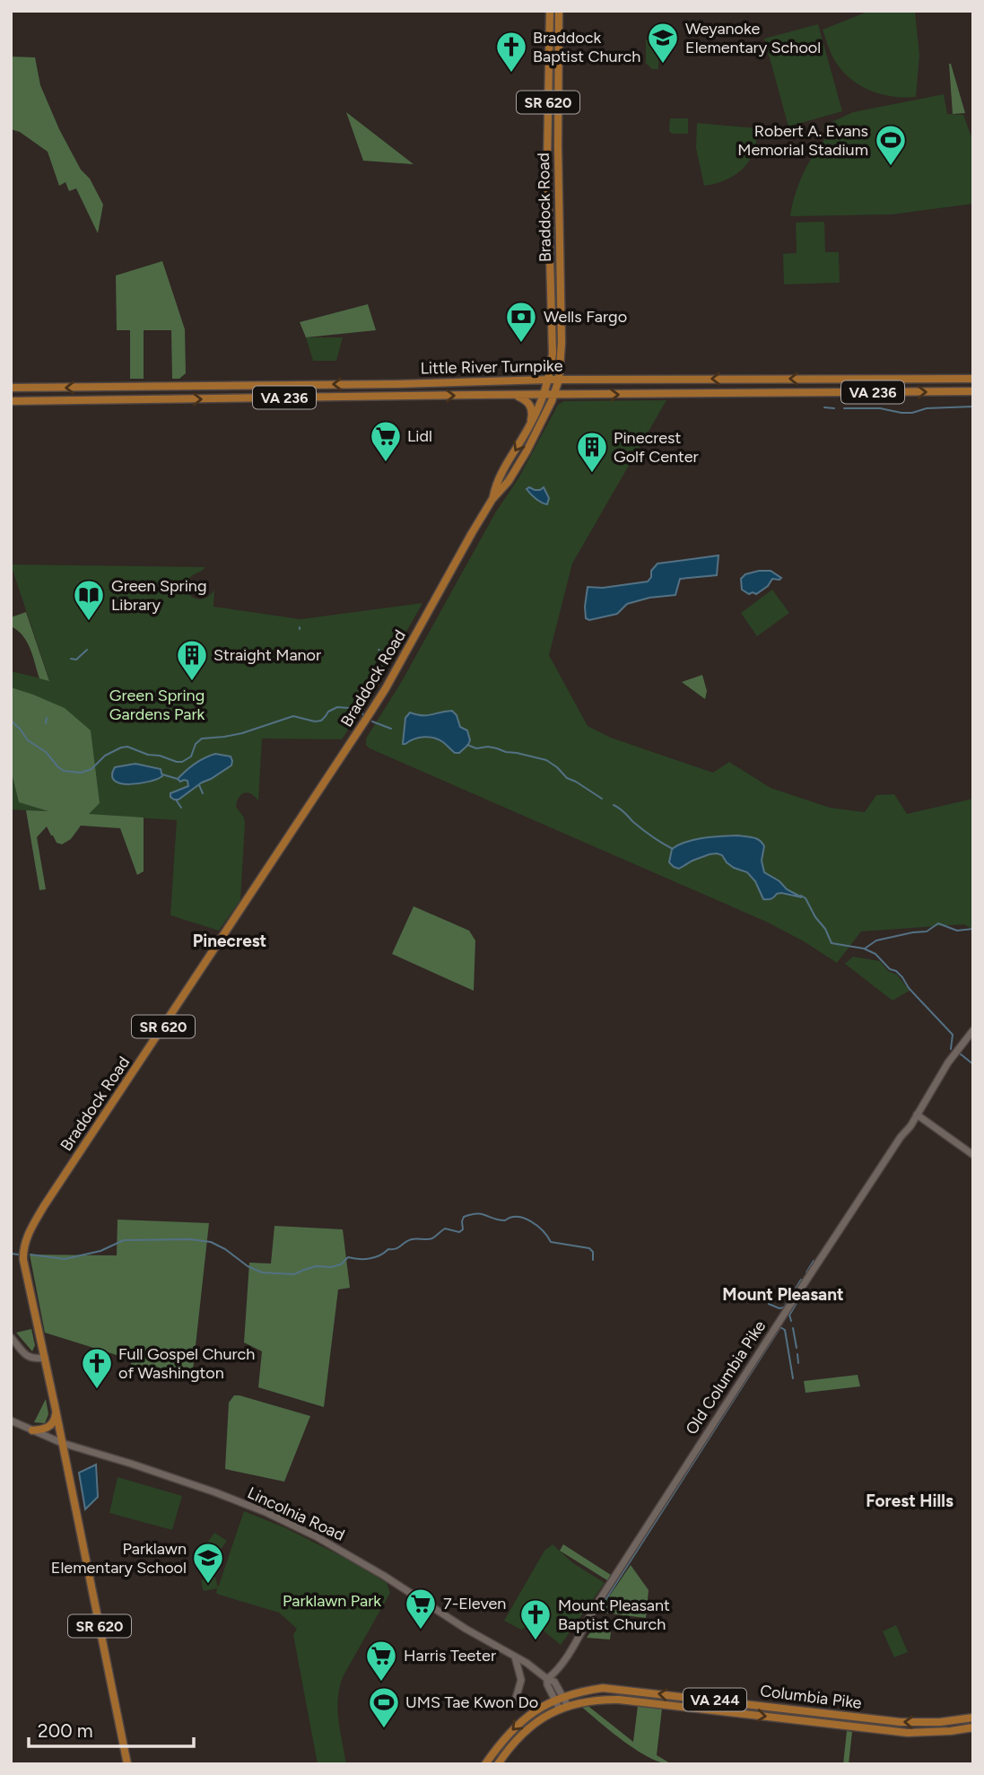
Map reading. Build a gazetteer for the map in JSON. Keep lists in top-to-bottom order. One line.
{"streets":{"main road":["SR 620","Braddock Road","Little River Turnpike","VA 236","Columbia Pike","VA 244"],"street":["Old Columbia Pike","Lincolnia Road"]},"crossings":[["Braddock Road","Little River Turnpike"],["Braddock Road","Lincolnia Road"],["Old Columbia Pike","Lincolnia Road"],["Lincolnia Road","Columbia Pike"]],"districts":["Pinecrest","Mount Pleasant","Forest Hills"],"parks":["Green Spring Gardens Park","Parklawn Park"],"places":{"school or university":["Weyanoke Elementary School","Parklawn Elementary School"],"church":["Braddock Baptist Church","Full Gospel Church of Washington","Mount Pleasant Baptist Church"],"sports":["Robert A. Evans Memorial Stadium","UMS Tae Kwon Do"],"bank":["Wells Fargo"],"supermarket":["Lidl","7-Eleven","Harris Teeter"],"building":["Pinecrest Golf Center","Straight Manor"],"library":["Green Spring Library"]},"scale_bar":"200 m"}
